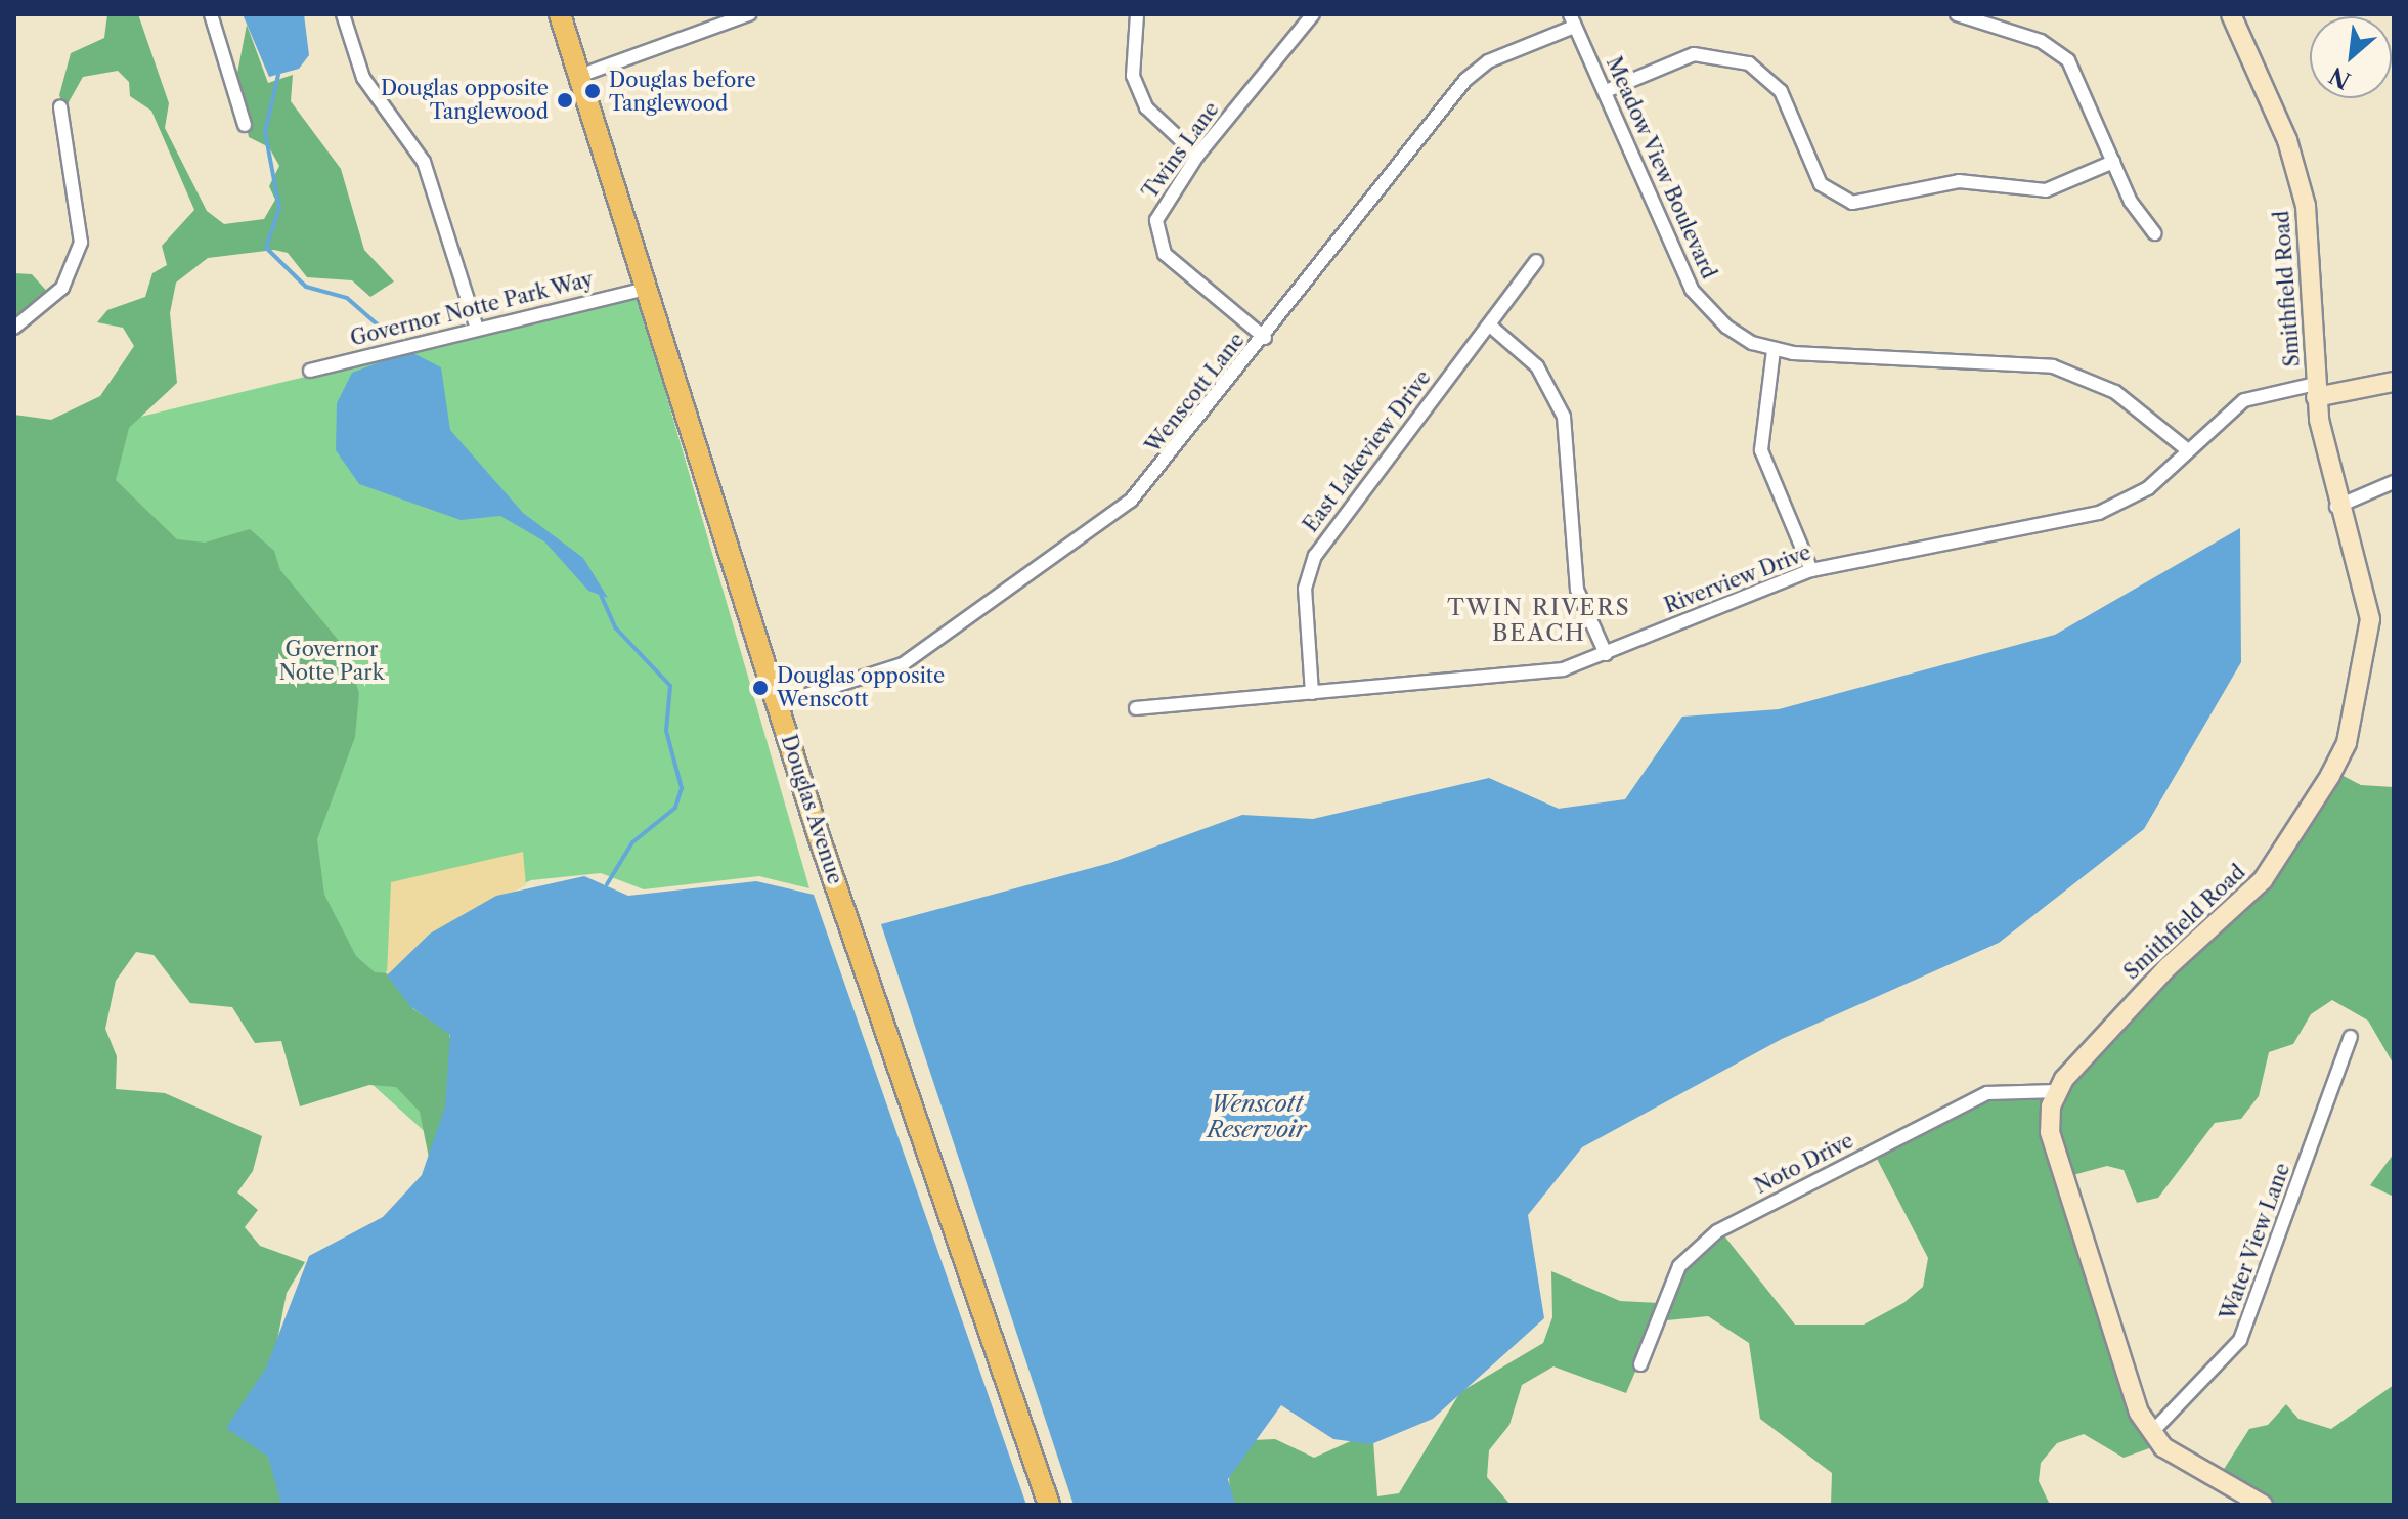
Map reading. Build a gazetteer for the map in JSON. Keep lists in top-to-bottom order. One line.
{"streets":{"main road":["Douglas Avenue"],"street":["Twins Lane","Meadow View Boulevard","Smithfield Road","Governor Notte Park Way","Wenscott Lane","East Lakeview Drive","Riverview Drive","Noto Drive","Water View Lane"]},"crossings":[["Twins Lane","Wenscott Lane"],["Meadow View Boulevard","Wenscott Lane"],["Meadow View Boulevard","Riverview Drive"],["Smithfield Road","Riverview Drive"],["Smithfield Road","Noto Drive"],["Governor Notte Park Way","Douglas Avenue"],["Wenscott Lane","Douglas Avenue"],["East Lakeview Drive","Riverview Drive"]],"districts":["TWIN RIVERS BEACH"],"water":["Wenscott Reservoir"],"parks":["Governor Notte Park"],"places":["Douglas before Tanglewood","Douglas opposite Tanglewood","Douglas opposite Wenscott"],"north":"bottom left"}
